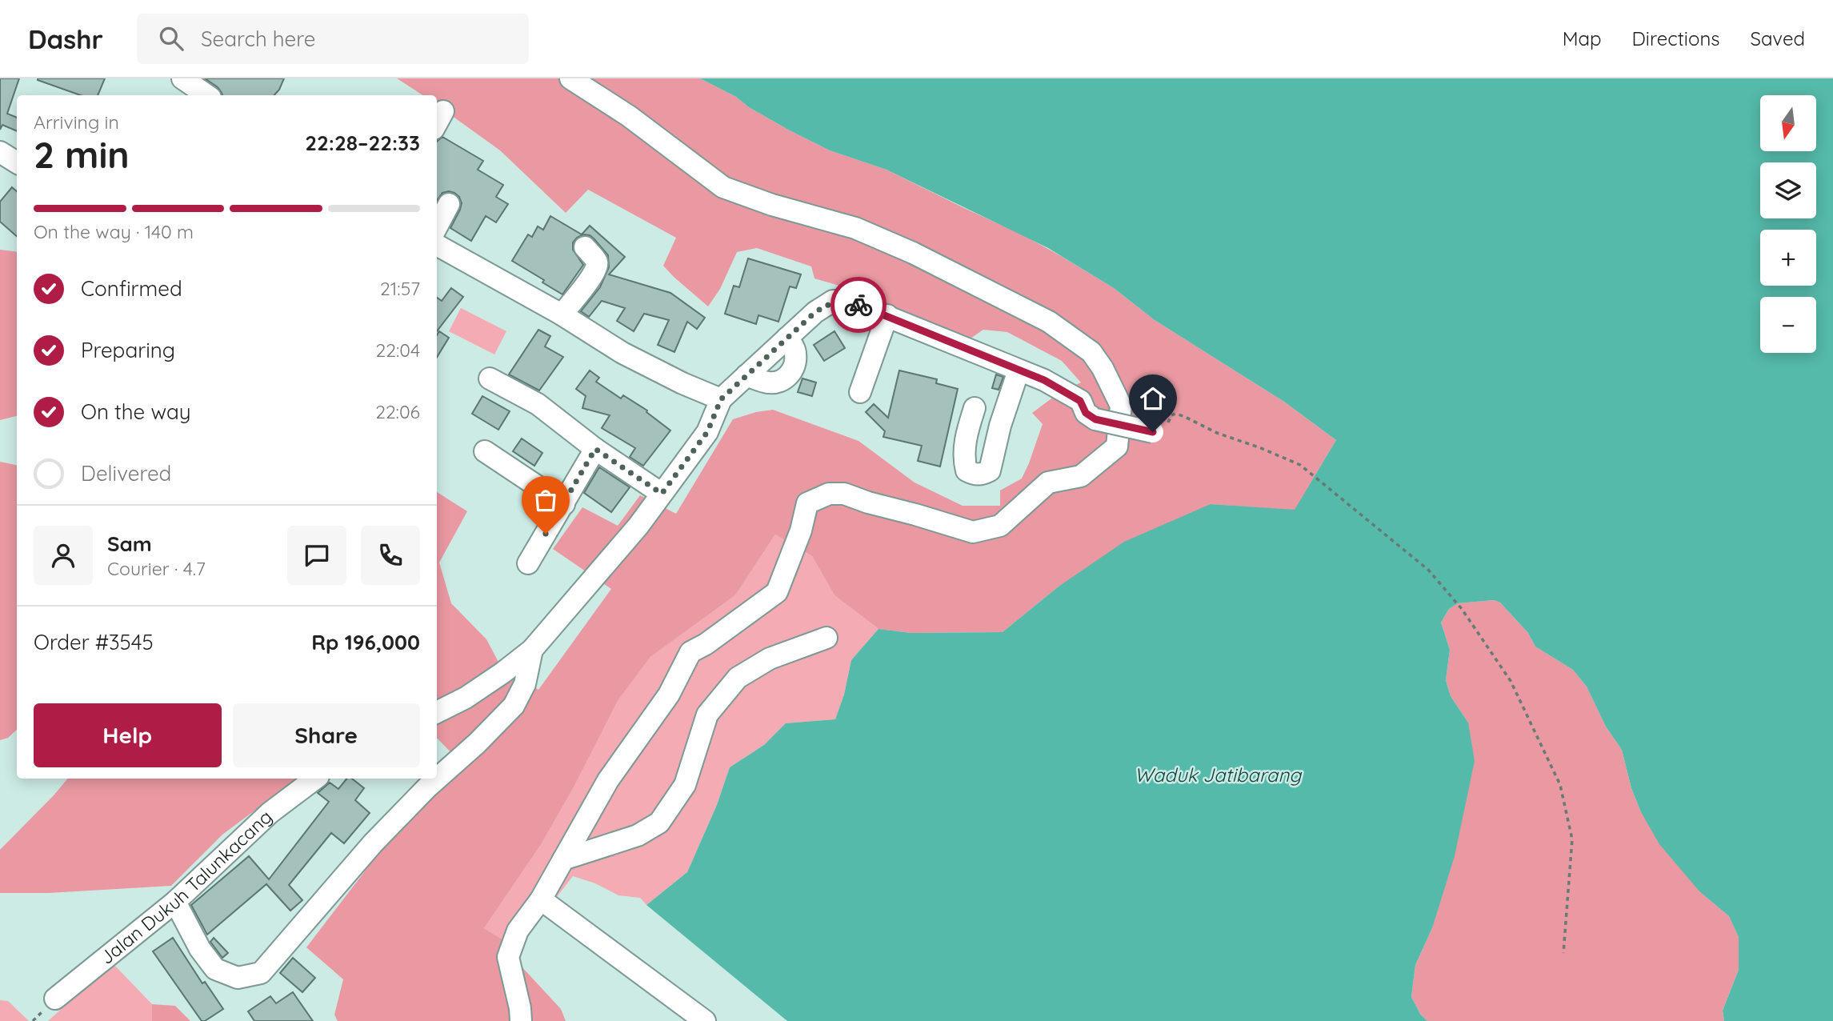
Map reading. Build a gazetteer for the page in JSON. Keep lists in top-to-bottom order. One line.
{"streets":{"street":["Jalan Dukuh Talunkacang"]},"water":["Waduk Jatibarang"],"north":"bottom","page":{"header":"Dashr","search":"Search here","nav":["Map","Directions","Saved"],"map_buttons":["+","−"],"heading":["2 min","Arriving in","22:28–22:33"],"panel":["Sam","Courier · 4.7","Order #3545","Rp 196,000"],"bar":"On the way · 140 m","list":[["Confirmed","21:57"],["Preparing","22:04"],["On the way","22:06"],"Delivered"],"buttons":["Help","Share"]}}
